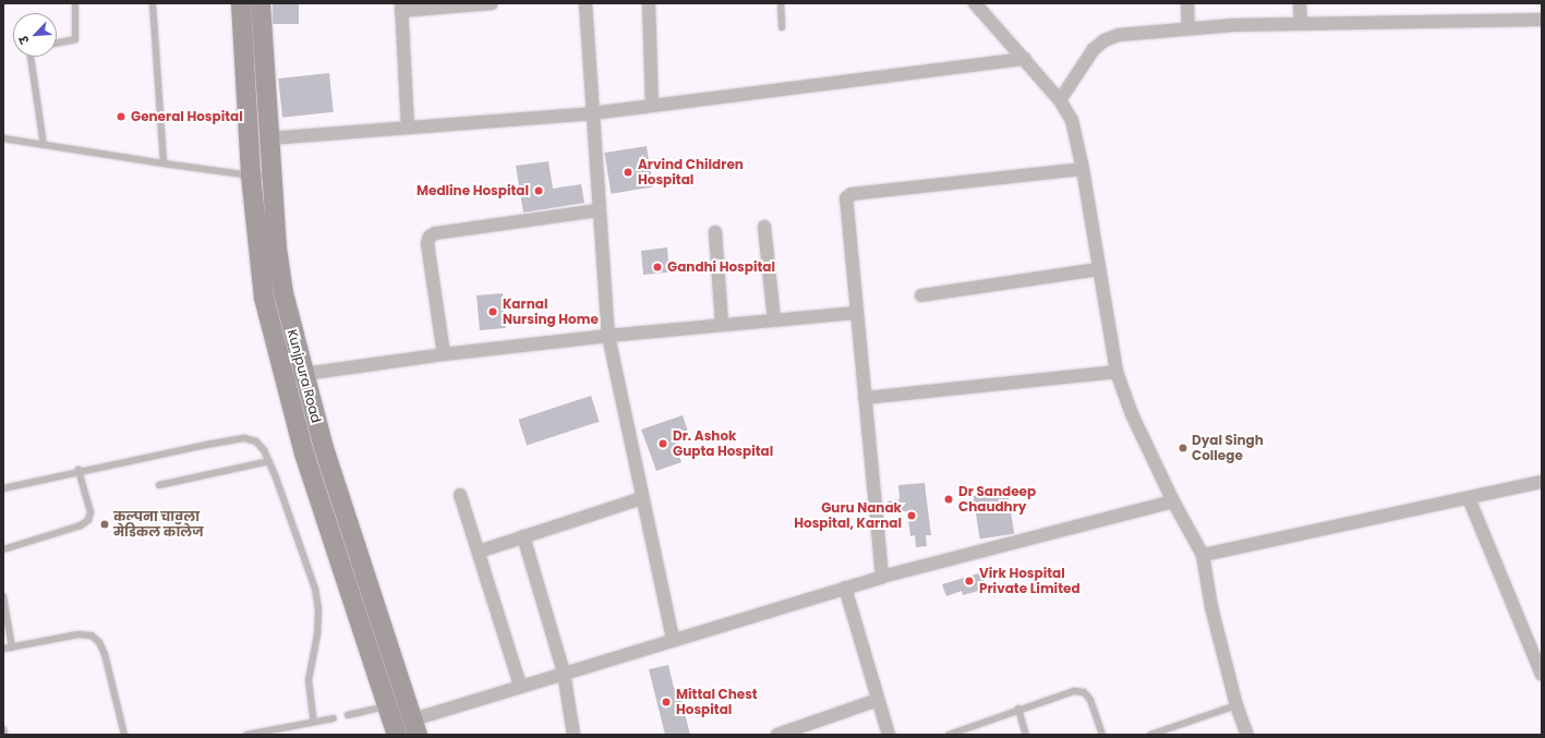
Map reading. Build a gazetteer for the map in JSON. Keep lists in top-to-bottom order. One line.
{"streets":{"street":["Kunjpura Road"]},"places":["General Hospital","Arvind Children Hospital","Medline Hospital","Gandhi Hospital","Karnal Nursing Home","Dr. Ashok Gupta Hospital","Dyal Singh College","Dr Sandeep Chaudhry","Guru Nanak Hospital, Karnal","कल्पना चावला मेडिकल कॉलेज","Virk Hospital Private Limited","Mittal Chest Hospital"],"north":"bottom left"}
